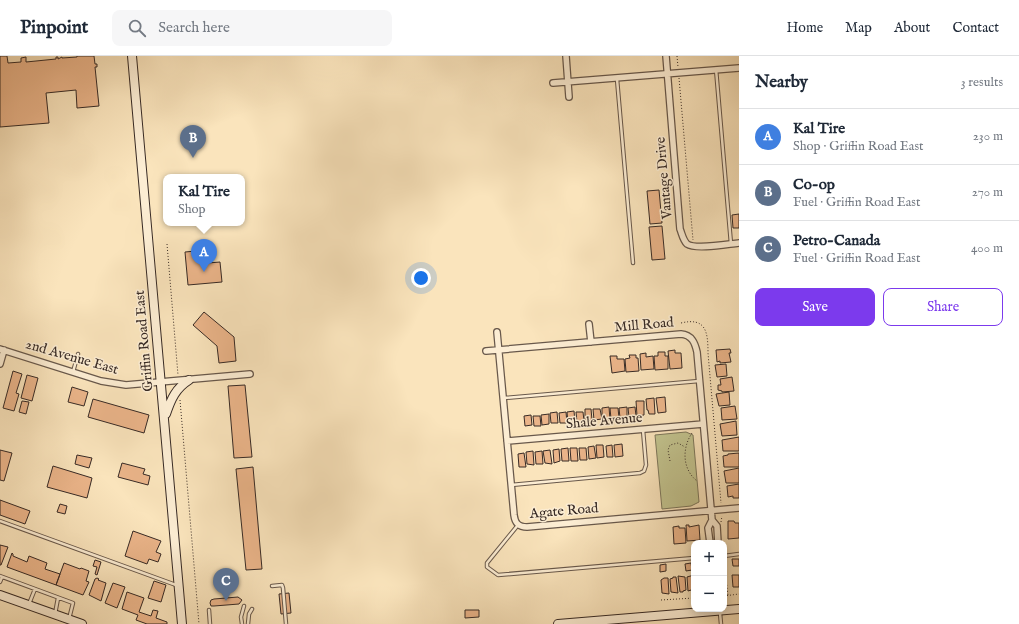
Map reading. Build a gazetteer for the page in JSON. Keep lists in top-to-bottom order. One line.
{"streets":{"main road":["Griffin Road East"],"street":["Vantage Drive","Mill Road","2nd Avenue East","Shale Avenue","Agate Road"]},"crossings":[["Mill Road","Shale Avenue"],["Mill Road","Agate Road"],["Griffin Road East","2nd Avenue East"],["Shale Avenue","Agate Road"]],"page":{"header":"Pinpoint","search":"Search here","nav":["Home","Map","About","Contact"],"heading":["Nearby","3 results"],"list":[{"mark":"A","name":"Kal Tire","note":"Shop · Griffin Road East","value":"230 m"},{"mark":"B","name":"Co-op","note":"Fuel · Griffin Road East","value":"270 m"},{"mark":"C","name":"Petro-Canada","note":"Fuel · Griffin Road East","value":"400 m"}],"pins":["B","A","C"],"popup":["Kal Tire","Shop"],"buttons":["Save","Share"],"map_buttons":["+","−"]}}
